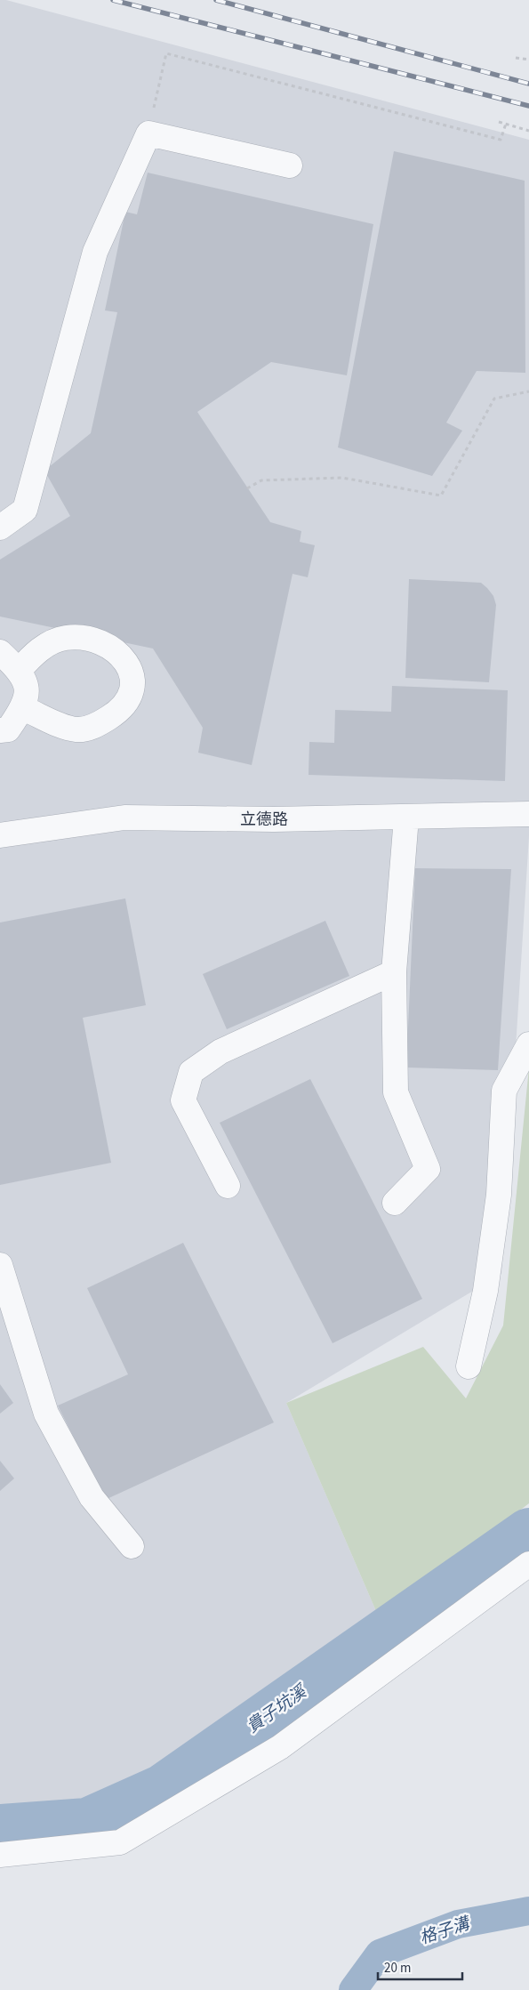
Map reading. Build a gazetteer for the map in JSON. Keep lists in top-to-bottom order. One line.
{"streets":{"street":["立德路"]},"water":["貴子坑溪","格子溝"],"scale_bar":"20 m"}
